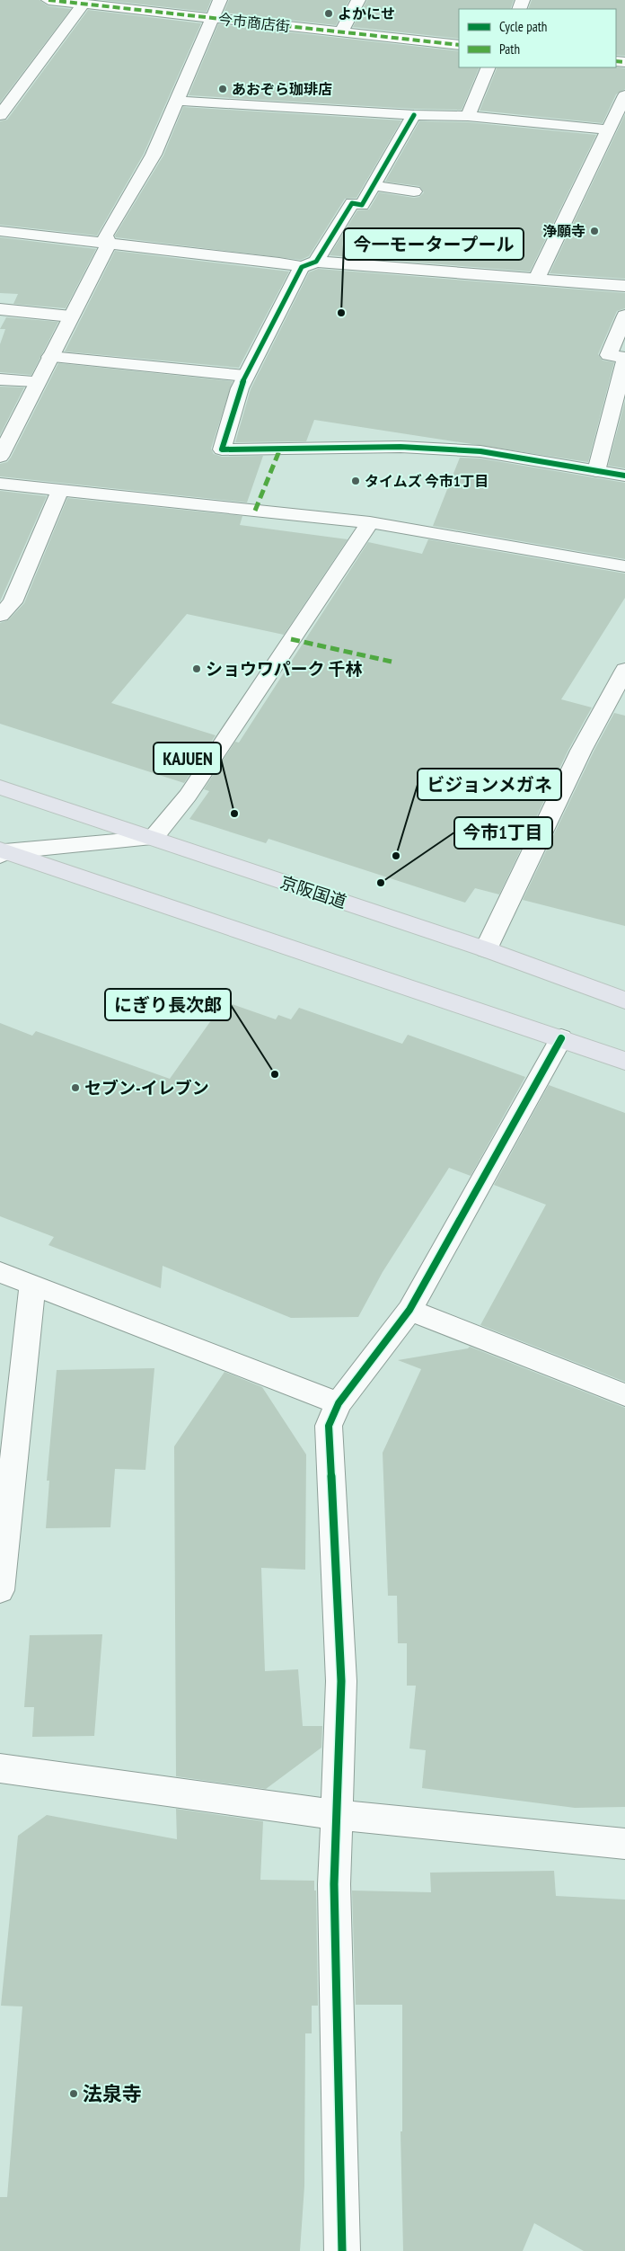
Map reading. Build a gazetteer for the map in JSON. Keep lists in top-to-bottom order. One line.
{"streets":{"highway":["京阪国道"],"street":["今市商店街"]},"places":["よかにせ","あおぞら珈琲店","浄願寺","今一モータープール","タイムズ 今市1丁目","ショウワパーク 千林","KAJUEN","ビジョンメガネ","今市1丁目","にぎり長次郎","セブン-イレブン","法泉寺"],"legend":["Cycle path","Path"]}
